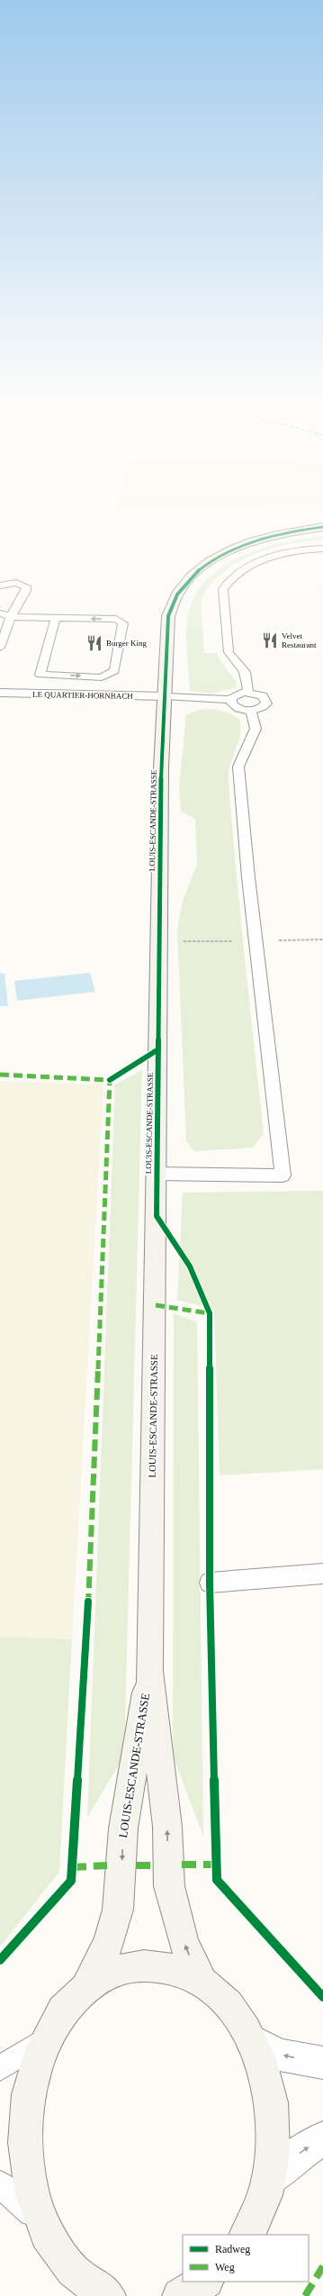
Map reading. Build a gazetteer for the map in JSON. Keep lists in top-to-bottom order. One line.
{"streets":{"street":["LE QUARTIER-HORNBACH","LOUIS-ESCANDE-STRASSE"]},"crossings":[["LE QUARTIER-HORNBACH","LOUIS-ESCANDE-STRASSE"]],"places":{"restaurant":["Velvet Restaurant","Burger King"]},"legend":["Radweg","Weg"]}
